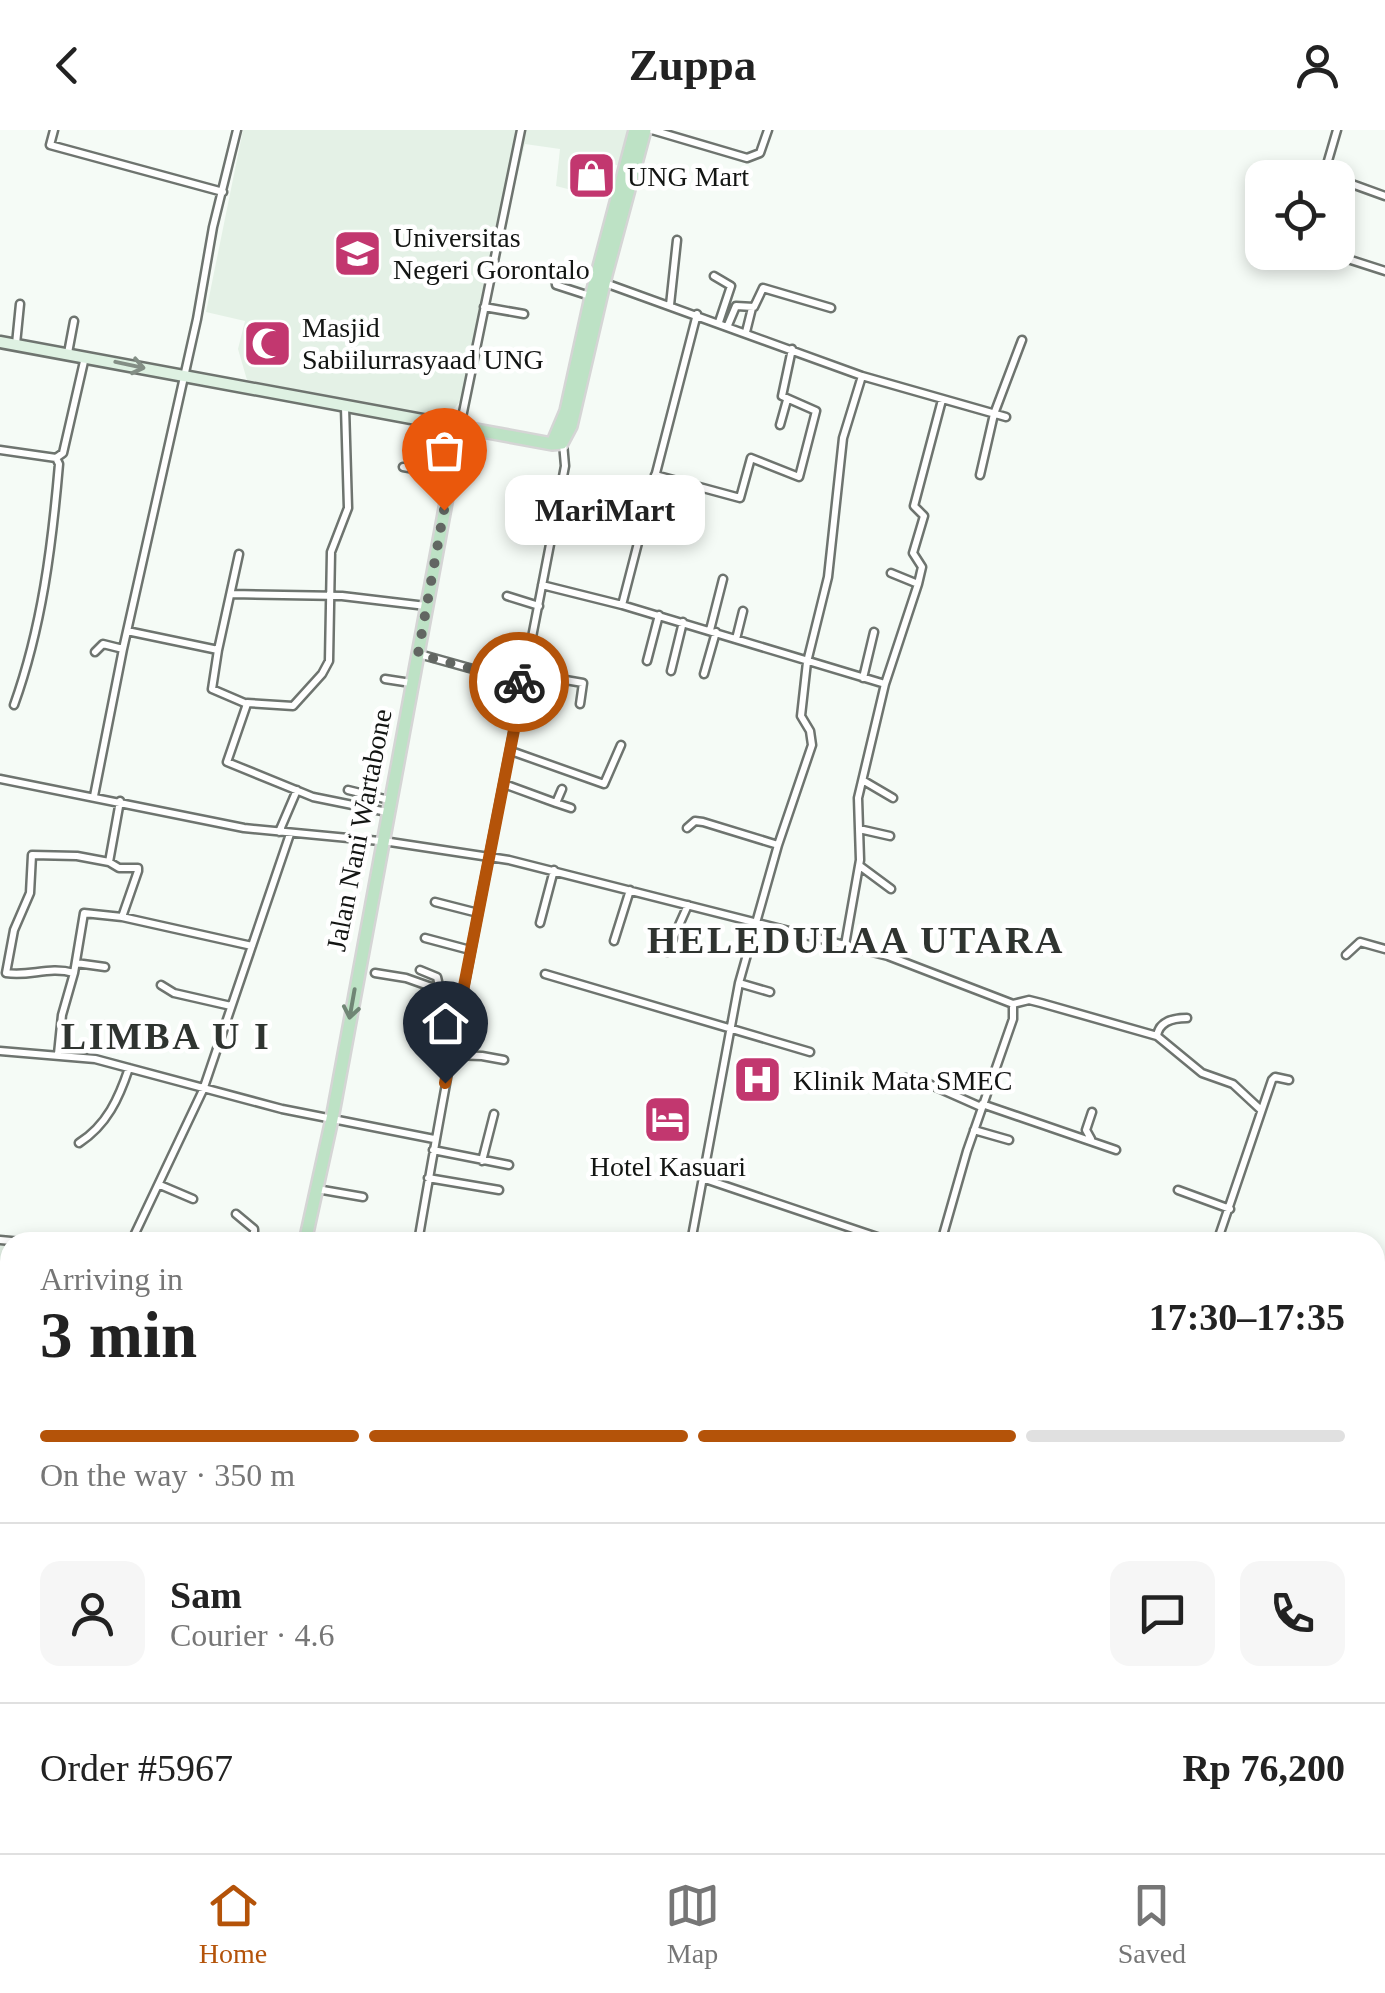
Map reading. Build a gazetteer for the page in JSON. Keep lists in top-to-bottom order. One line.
{"streets":{"main road":["Jalan Nani Wartabone"]},"districts":["HELEDULAA UTARA","LIMBA U I"],"places":{"shop":["UNG Mart"],"school or university":["Universitas Negeri Gorontalo"],"mosque":["Masjid Sabiilurrasyaad UNG"],"other":["MariMart"],"hospital":["Klinik Mata SMEC"],"hotel":["Hotel Kasuari"]},"page":{"header":"Zuppa","bubble":"MariMart","heading":["3 min","Arriving in","17:30–17:35"],"panel":["Sam","Courier · 4.6","Order #5967","Rp 76,200"],"bar":"On the way · 350 m","tabs":["Home","Map","Saved"]}}
